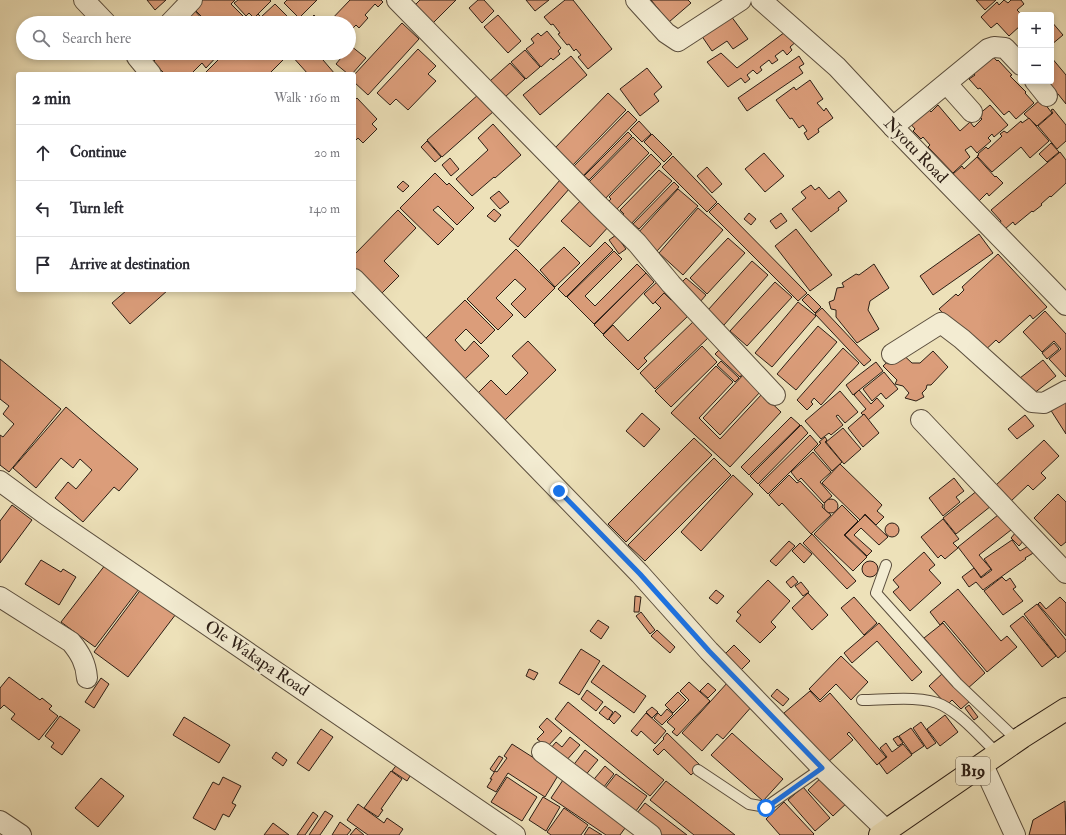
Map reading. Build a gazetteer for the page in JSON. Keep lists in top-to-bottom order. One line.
{"streets":{"highway":["B19"],"street":["Nyotu Road","Ole Wakapa Road"]},"page":{"map_buttons":["+","−"],"search":"Search here","heading":["2 min","Walk · 160 m"],"list":[["Continue","20 m"],["Turn left","140 m"],"Arrive at destination"]}}
